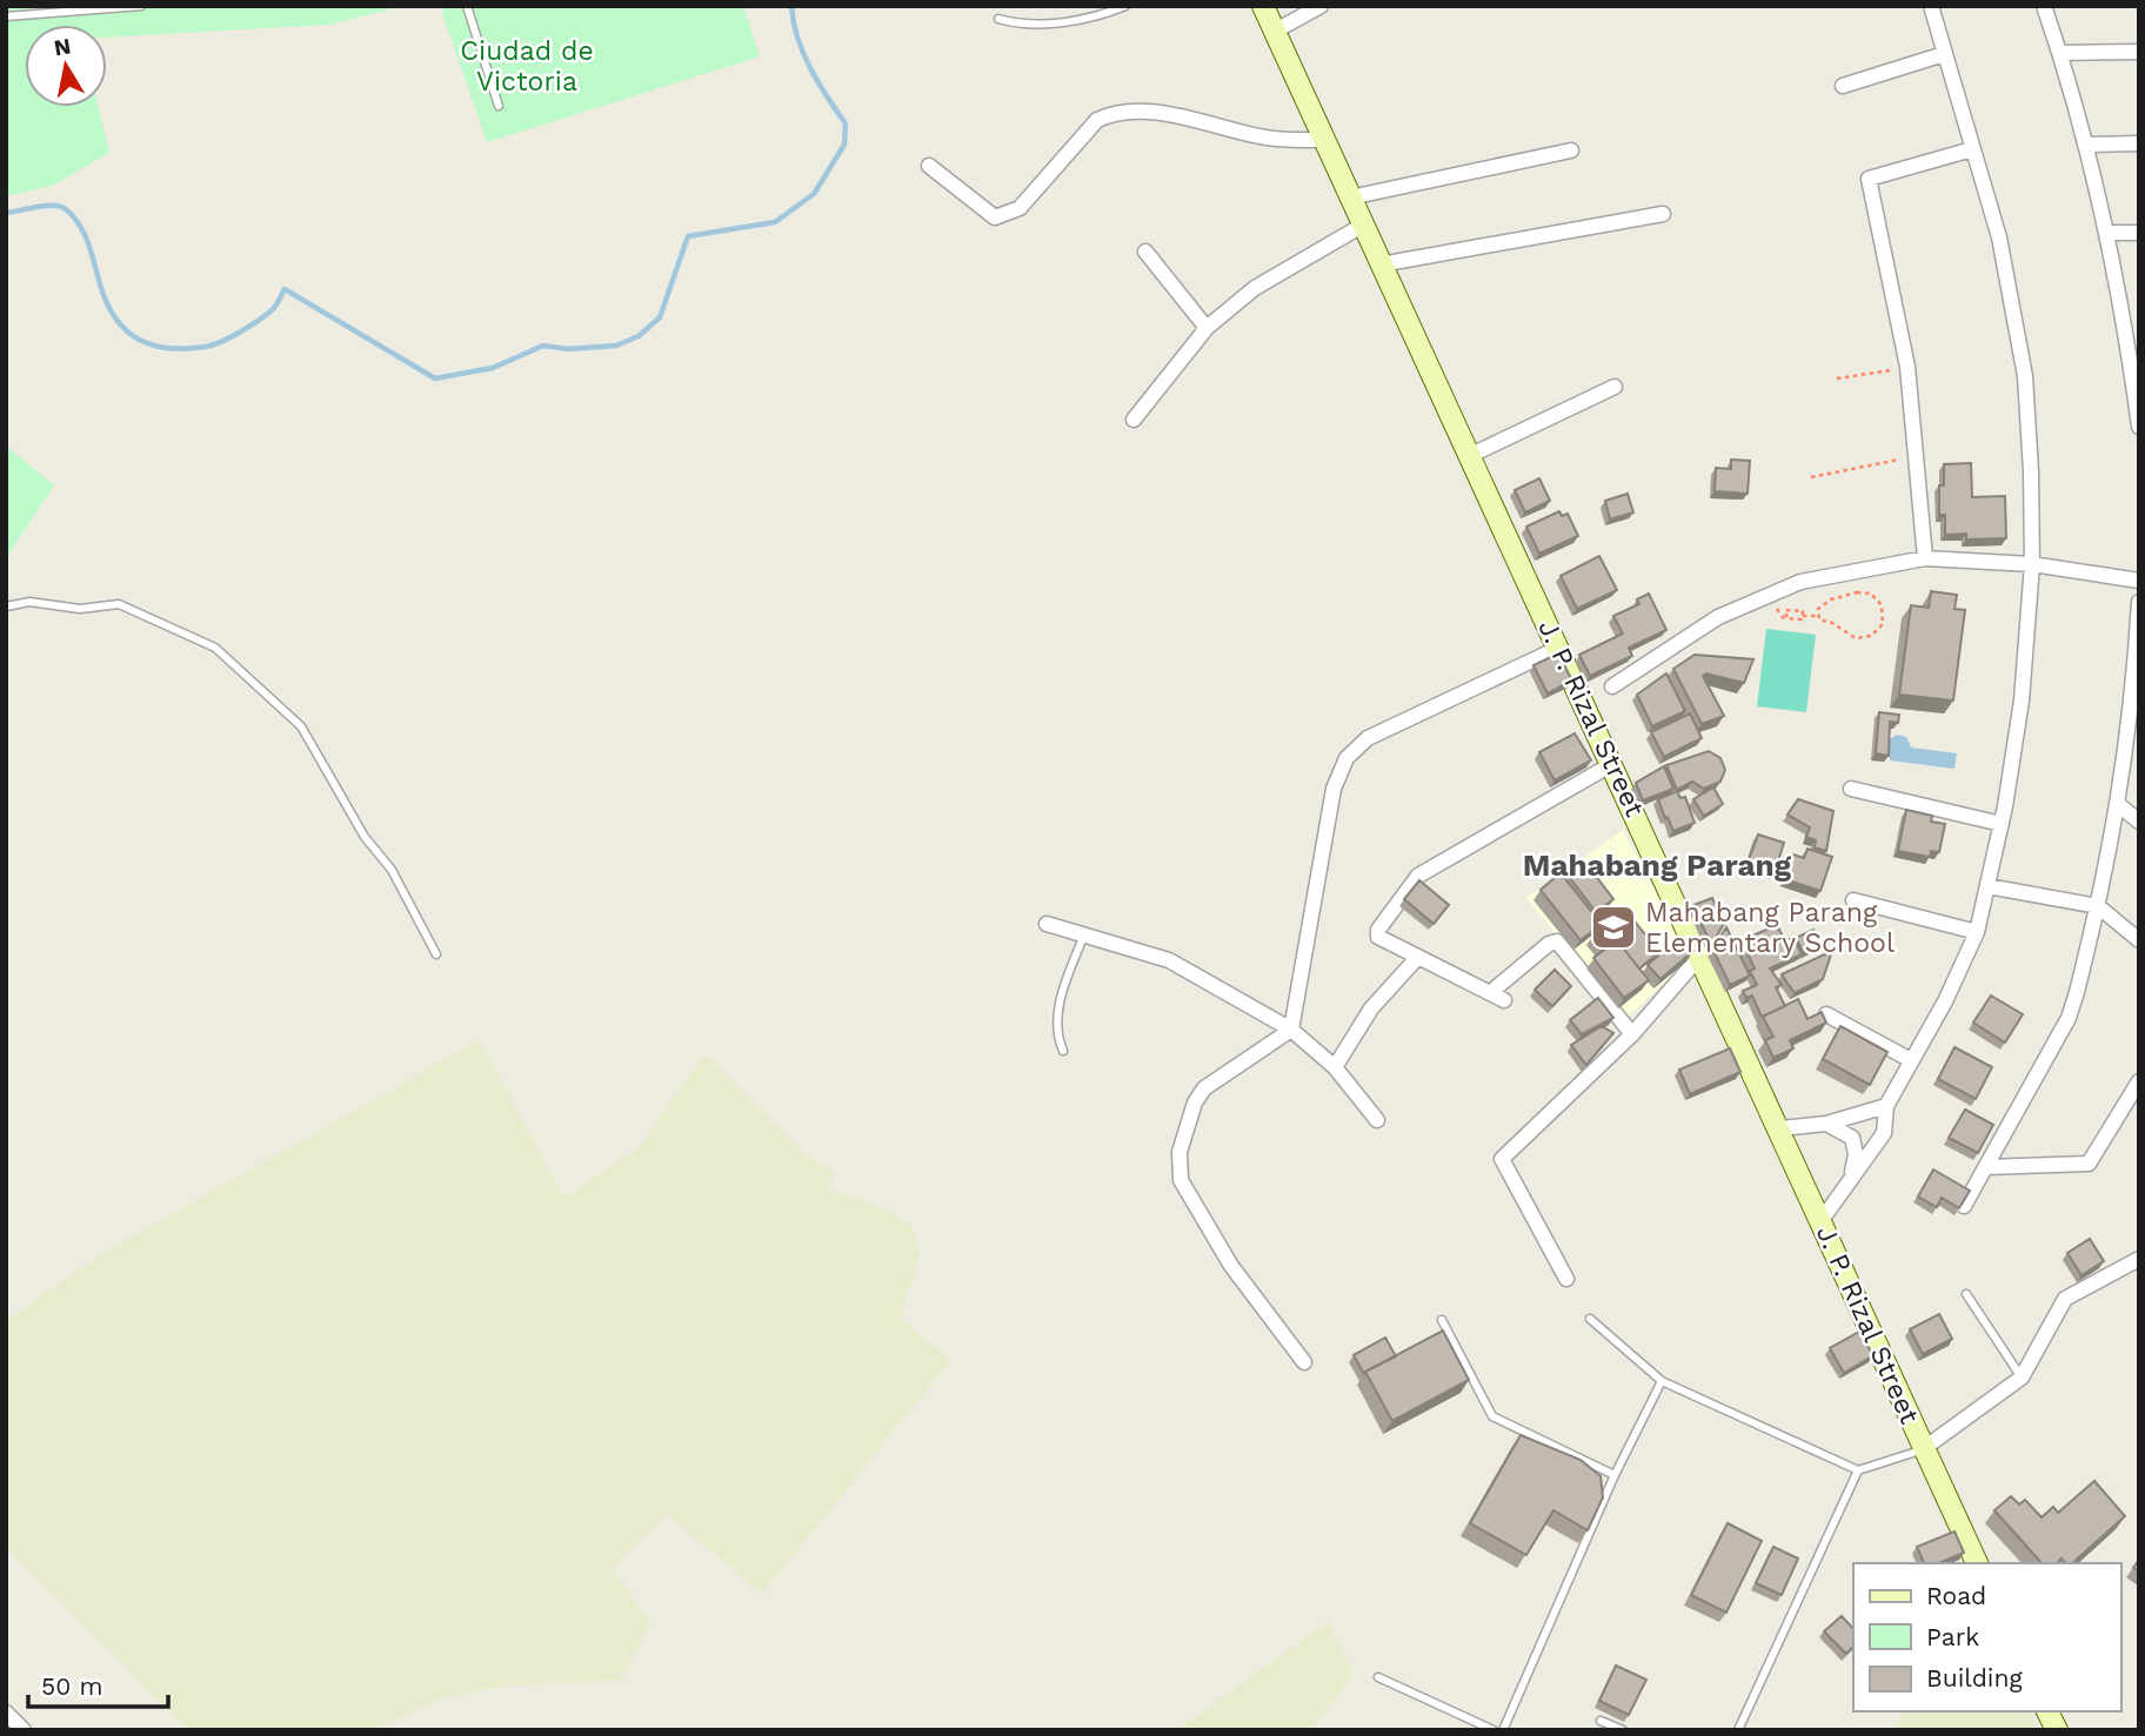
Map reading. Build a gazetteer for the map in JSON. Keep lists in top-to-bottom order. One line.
{"streets":{"main road":["J. P. Rizal Street"]},"districts":["Mahabang Parang"],"parks":["Ciudad de Victoria"],"places":{"school or university":["Mahabang Parang Elementary School"]},"legend":["Road","Park","Building"],"scale_bar":"50 m","north":"top"}
